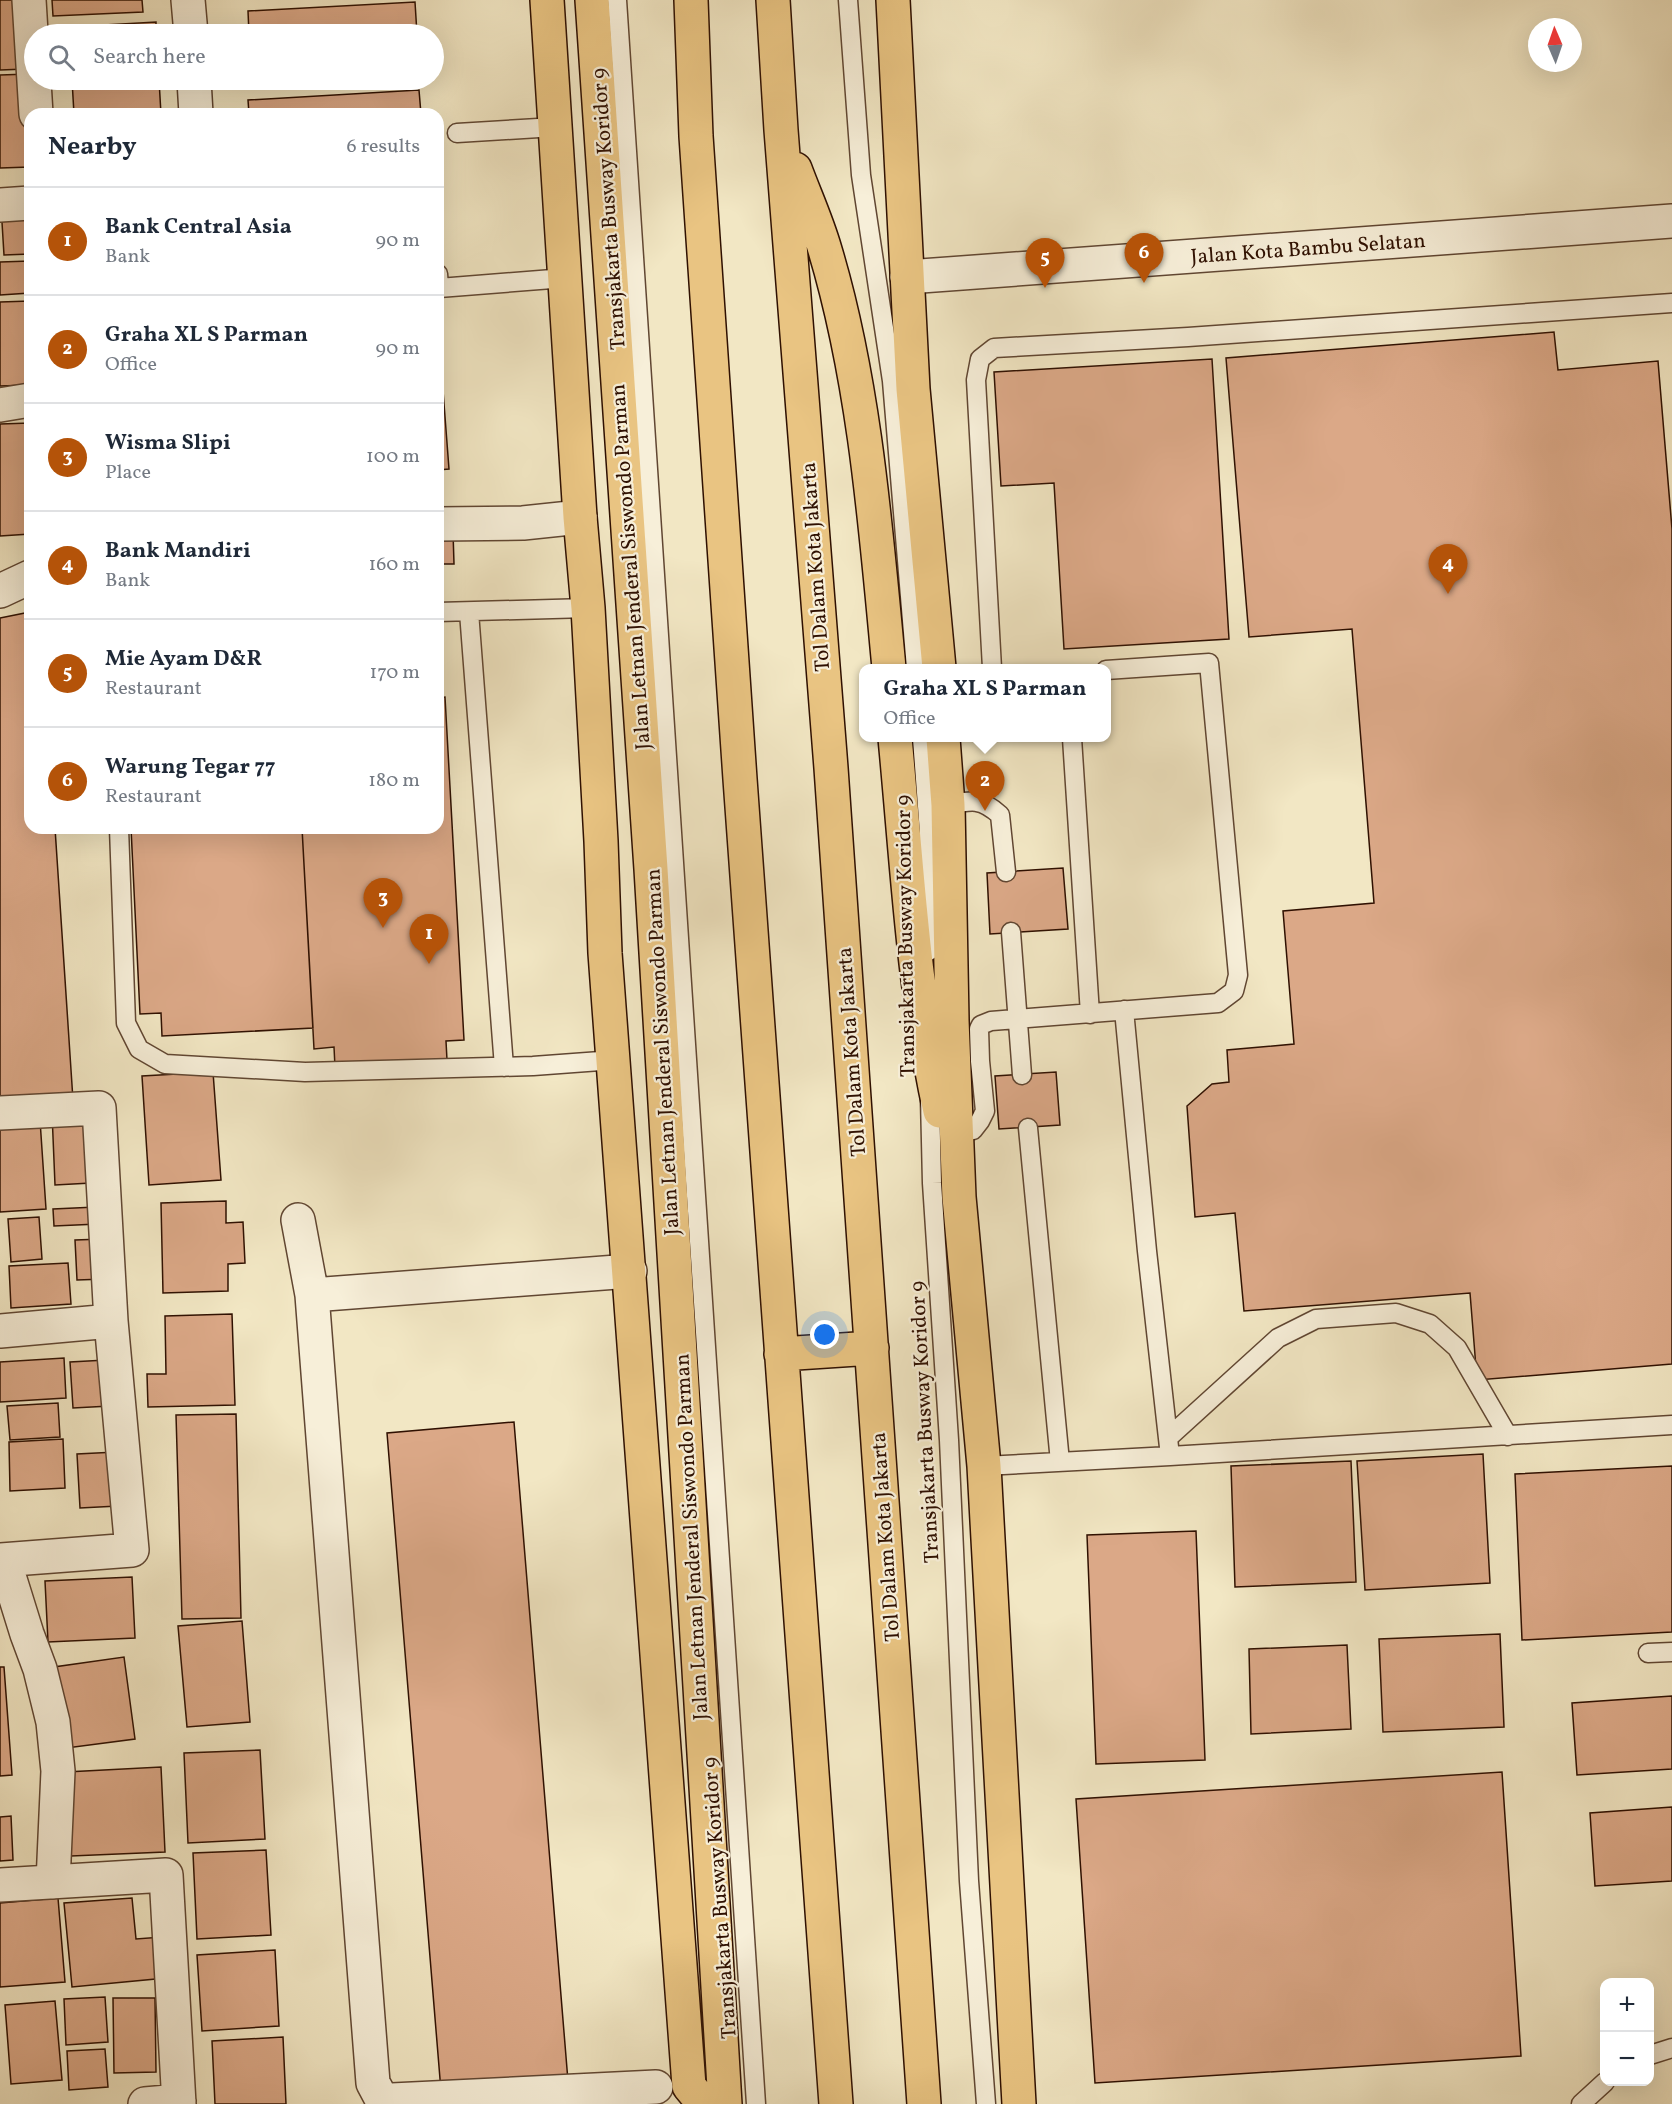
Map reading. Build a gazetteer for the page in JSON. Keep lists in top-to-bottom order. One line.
{"streets":{"highway":["Jalan Letnan Jenderal Siswondo Parman","Tol Dalam Kota Jakarta"],"street":["Jalan Kota Bambu Selatan"],"lane":["Transjakarta Busway Koridor 9"]},"north":"top","page":{"search":"Search here","heading":["Nearby","6 results"],"list":[{"mark":"1","name":"Bank Central Asia","note":"Bank","value":"90 m"},{"mark":"2","name":"Graha XL S Parman","note":"Office","value":"90 m"},{"mark":"3","name":"Wisma Slipi","note":"Place","value":"100 m"},{"mark":"4","name":"Bank Mandiri","note":"Bank","value":"160 m"},{"mark":"5","name":"Mie Ayam D&R","note":"Restaurant","value":"170 m"},{"mark":"6","name":"Warung Tegar 77","note":"Restaurant","value":"180 m"}],"pins":["6","5","4","2","3","1"],"popup":["Graha XL S Parman","Office"],"map_buttons":["+","−"]}}
